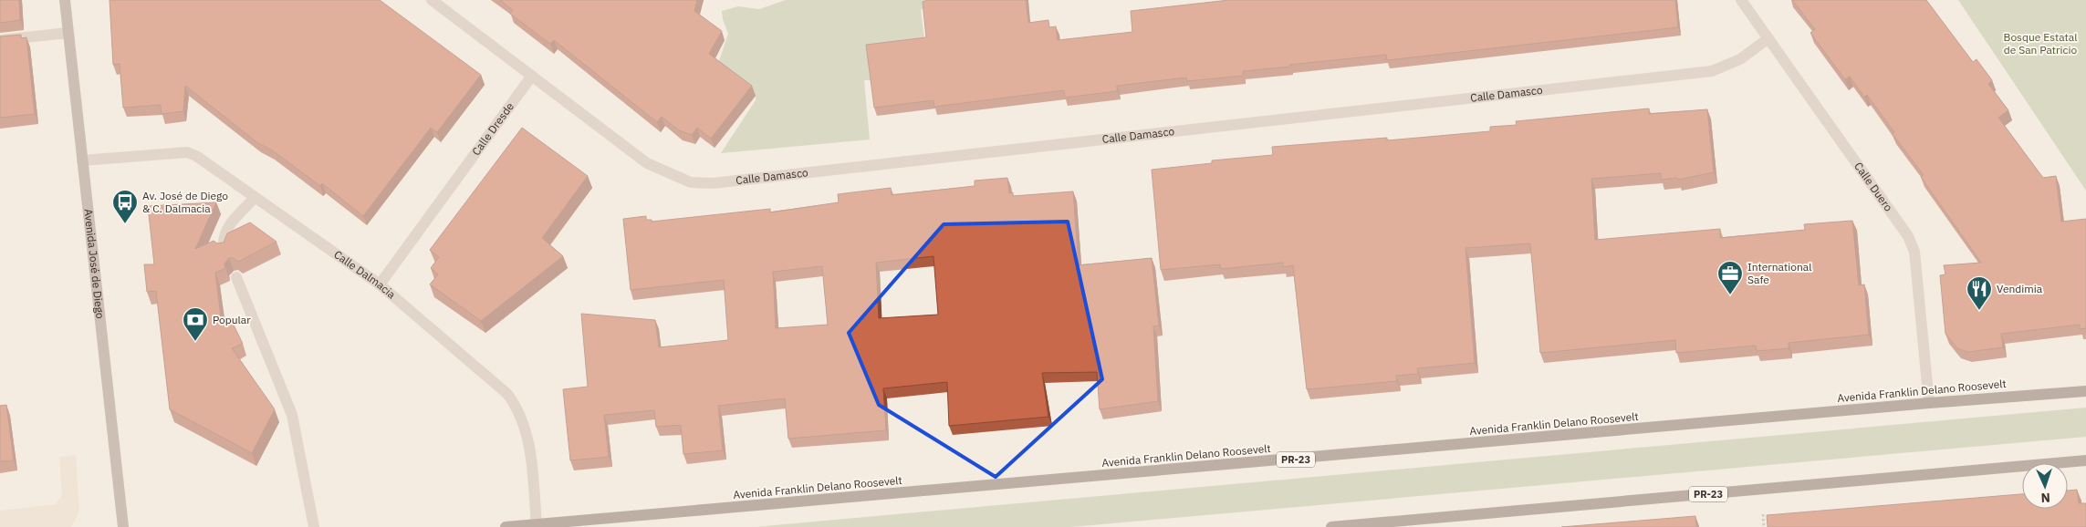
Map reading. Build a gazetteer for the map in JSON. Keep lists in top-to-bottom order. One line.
{"streets":{"main road":["Avenida José de Diego","Avenida Franklin Delano Roosevelt","PR-23"],"street":["Calle Damasco","Calle Dresde","Calle Duero","Calle Dalmacia"]},"crossings":[["Calle Damasco","Calle Dresde"],["Calle Damasco","Calle Duero"],["Calle Dresde","Calle Dalmacia"],["Calle Duero","Avenida Franklin Delano Roosevelt"],["Avenida José de Diego","Calle Dalmacia"],["Calle Dalmacia","Avenida Franklin Delano Roosevelt"]],"parks":["Bosque Estatal de San Patricio"],"places":{"bus stop":["Av. José de Diego & C. Dalmacia"],"office":["International Safe"],"restaurant":["Vendimia"],"bank":["Popular"]},"north":"bottom"}
